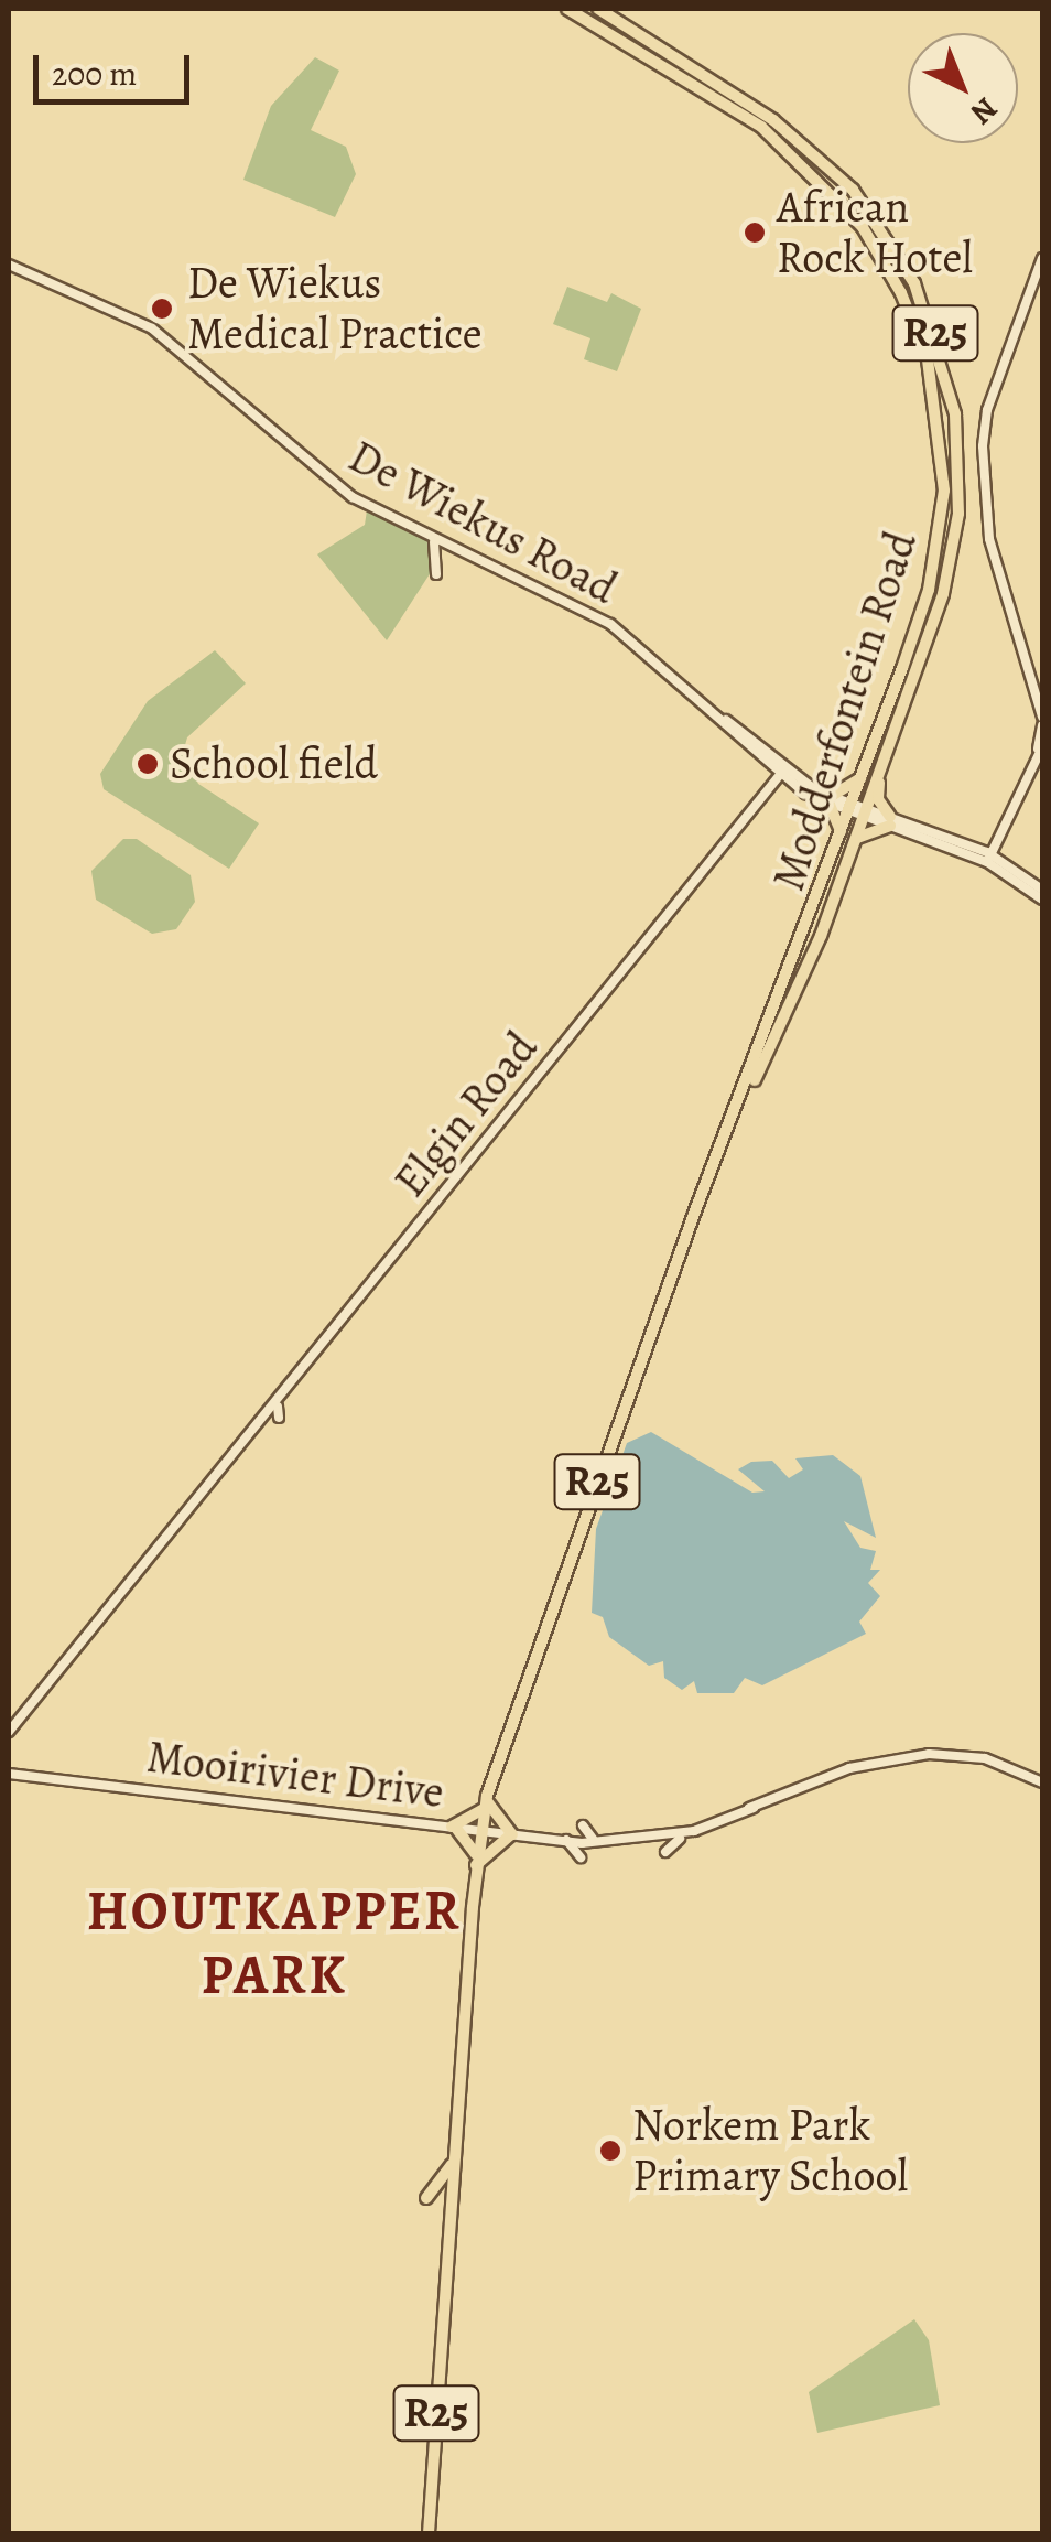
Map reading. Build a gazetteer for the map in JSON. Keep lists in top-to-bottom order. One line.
{"streets":{"main road":["R25","Modderfontein Road"],"street":["De Wiekus Road","Elgin Road","Mooirivier Drive"]},"crossings":[["De Wiekus Road","Modderfontein Road"],["De Wiekus Road","Elgin Road"],["Modderfontein Road","Mooirivier Drive"]],"districts":["HOUTKAPPER PARK"],"places":["African Rock Hotel","De Wiekus Medical Practice","School field","Norkem Park Primary School"],"scale_bar":"200 m","north":"bottom right"}
